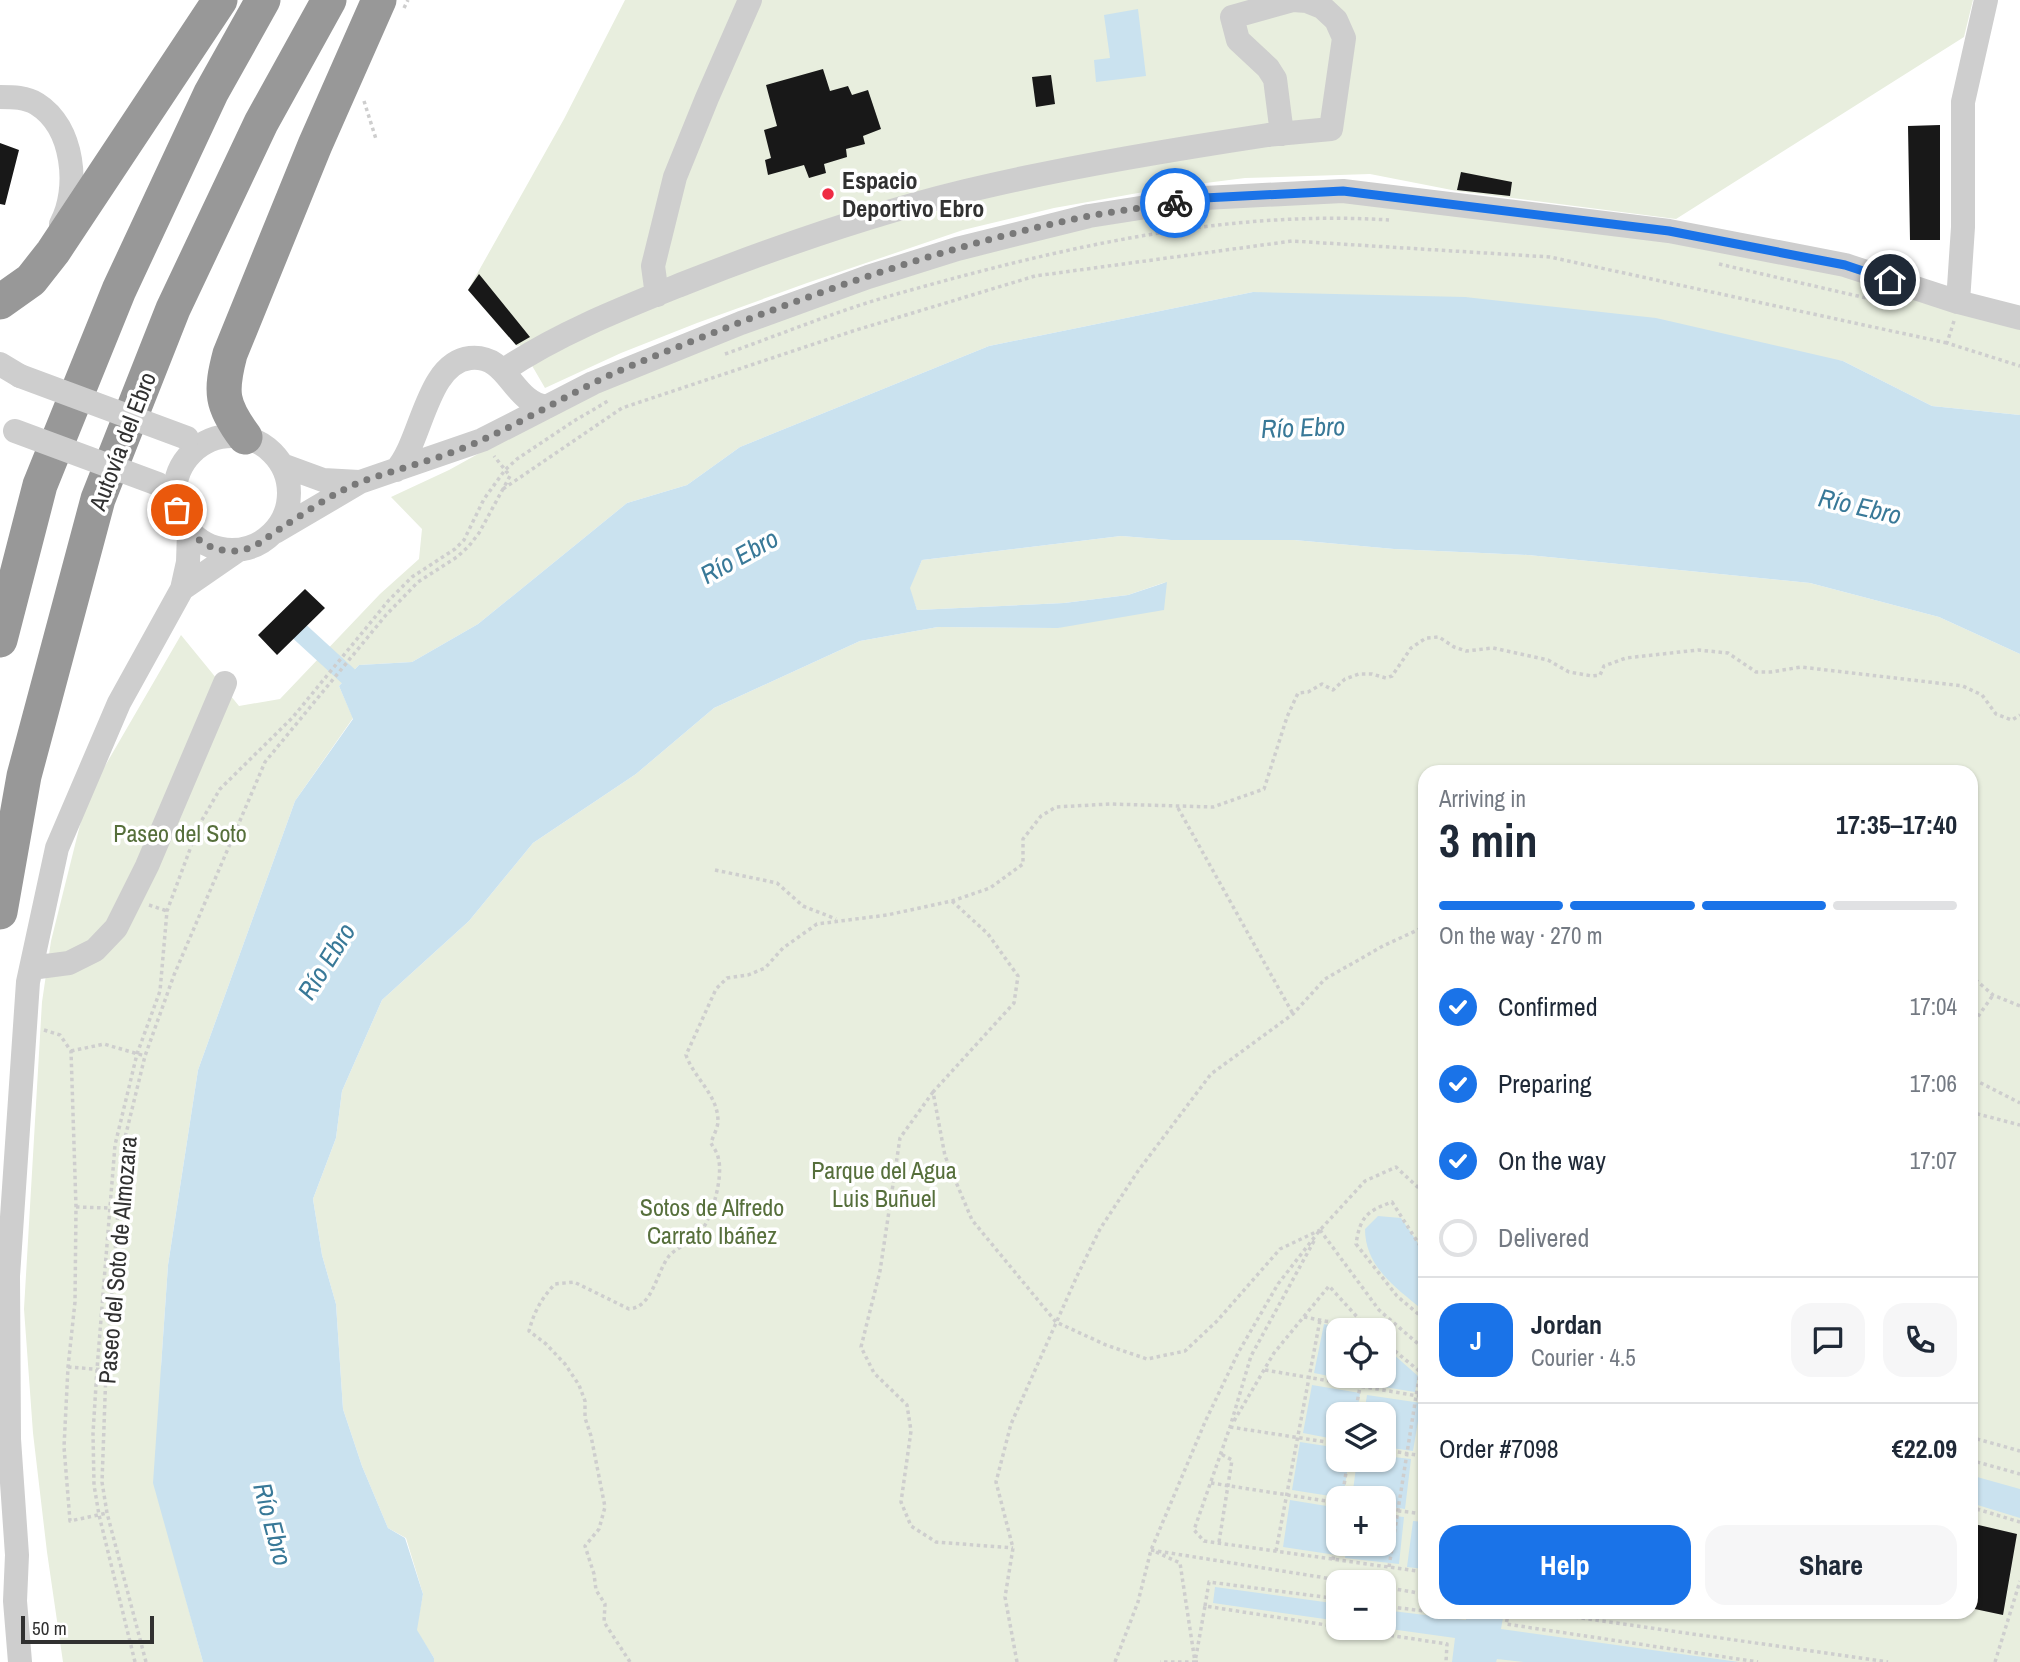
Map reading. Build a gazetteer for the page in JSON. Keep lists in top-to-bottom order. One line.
{"streets":{"highway":["Autovía del Ebro"],"path":["Paseo del Soto de Almozara"]},"water":["Río Ebro"],"parks":["Paseo del Soto","Parque del Agua Luis Buñuel","Sotos de Alfredo Carrato Ibáñez"],"places":["Espacio Deportivo Ebro"],"scale_bar":"50 m","page":{"heading":["3 min","Arriving in","17:35–17:40"],"panel":["Jordan","Courier · 4.5","Order #7098","€22.09"],"bar":"On the way · 270 m","list":[["Confirmed","17:04"],["Preparing","17:06"],["On the way","17:07"],"Delivered"],"round":"J","map_buttons":["+","−"],"buttons":["Help","Share"],"scale":"50 m"}}
